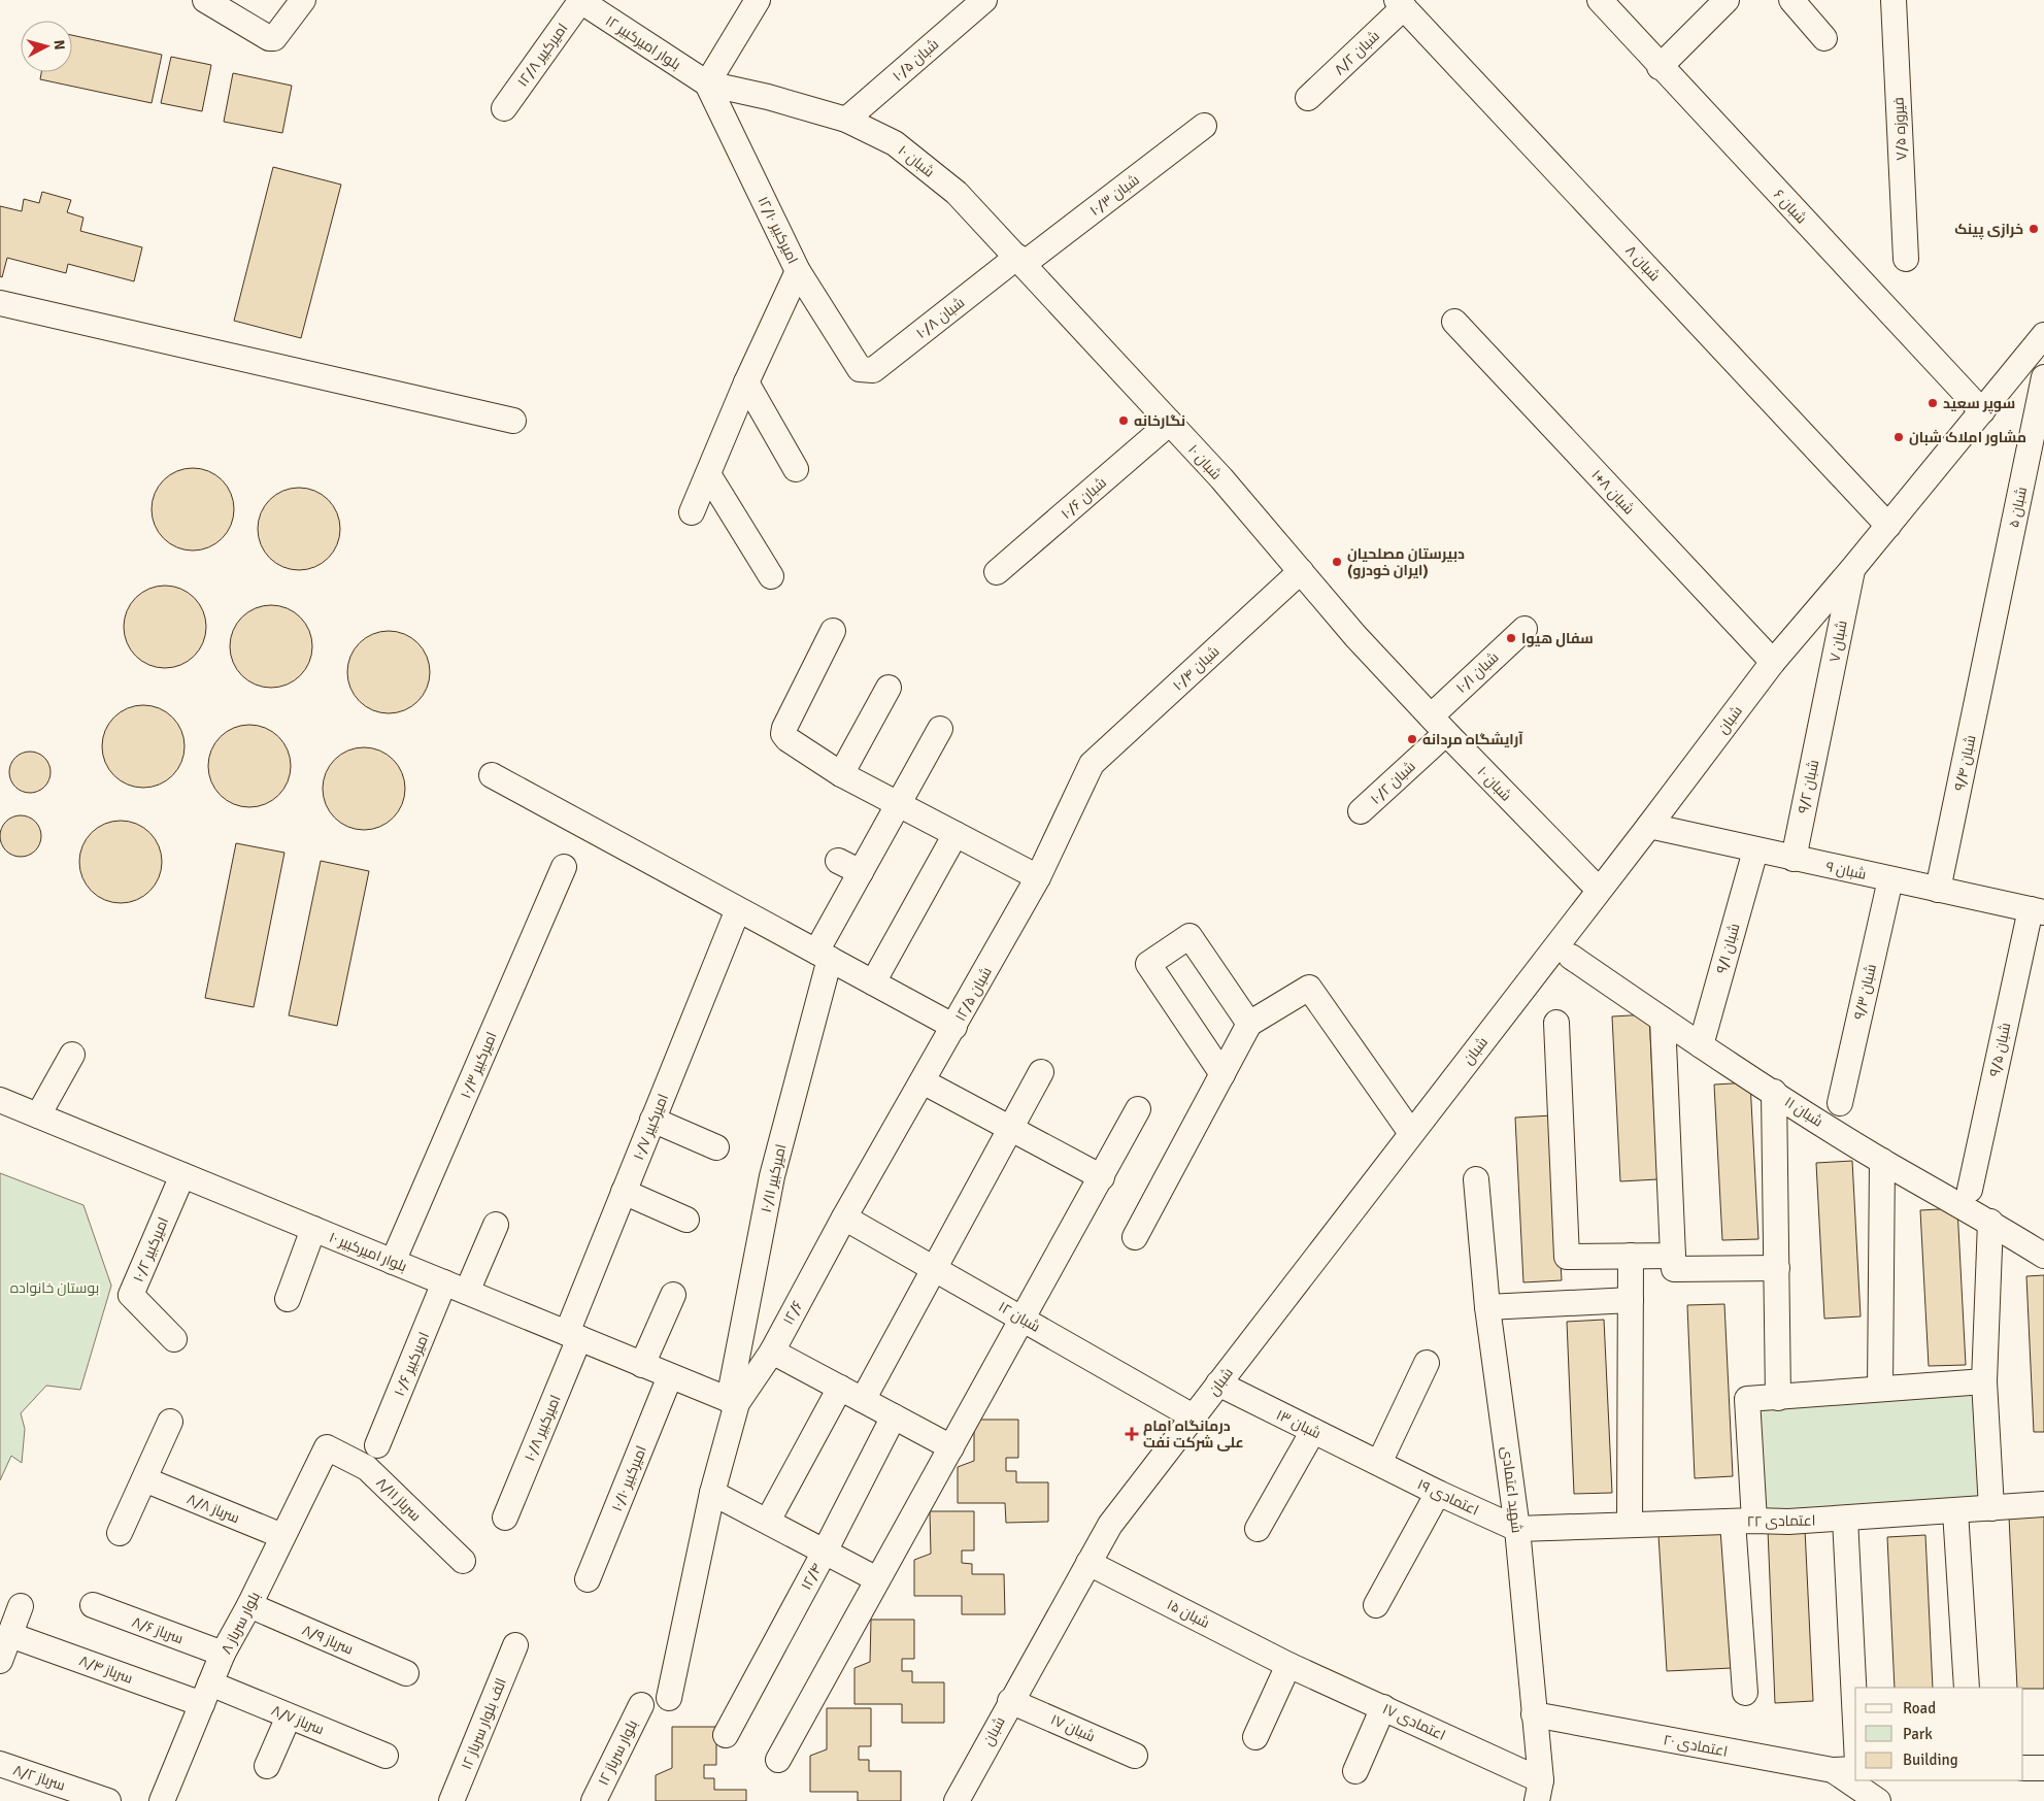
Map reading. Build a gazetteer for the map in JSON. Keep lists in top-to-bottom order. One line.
{"streets":{"street":["۱۲ بلوار امیرکبیر","۸/۲ شبان","۱۲/۸ امیرکبیر","۱۰/۵ شبان","۷/۵ فیروزه","۱۰ شبان","۱۰/۳ شبان","۶ شبان","۱۲/۱۰ امیرکبیر","۸ شبان","۱۰/۸ شبان","۱+۸ شبان","۱۰/۶ شبان","۵ شبان","۷ شبان","۱۰/۴ شبان","۱۰/۱ شبان","شبان","۹/۴ شبان","۱۰/۲ شبان","۹/۲ شبان","۹ شبان","۹/۱ شبان","۹/۳ شبان","۱۲/۵ شبان","۹/۵ شبان","۱۰/۳ امیرکبیر","۱۱ شبان","۱۰/۷ امیرکبیر","۱۰/۱۱ امیرکبیر","۱۰/۲ امیرکبیر","۱۰ بلوار امیرکبیر","۱۲/۶","۱۲ شبان","۱۰/۶ امیرکبیر","۱۳ شبان","۱۰/۸ امیرکبیر","۱۰/۱۰ امیرکبیر","شهید اعتمادی","۱۹ اعتمادی","۸/۱۱ سرباز","۸/۸ سرباز","۲۲ اعتمادی","۱۲/۴","۱۵ شبان","۸ بلوار سرباز","۸/۶ سرباز","۸/۹ سرباز","۸/۴ سرباز","۸/۷ سرباز","۱۷ اعتمادی","۱۲ الف بلوار سرباز","۱۷ شبان","۲۰ اعتمادی","۱۲ بلوار سرباز","۸/۲ سرباز"]},"crossings":[["۱۲ بلوار امیرکبیر","۱۲/۸ امیرکبیر"],["۱۲ بلوار امیرکبیر","۱۰ شبان"],["۱۲ بلوار امیرکبیر","۱۲/۱۰ امیرکبیر"],["۸/۲ شبان","۸ شبان"],["۱۰/۵ شبان","۱۰ شبان"],["۱۰ شبان","۱۰/۳ شبان"],["۱۰ شبان","۱۲/۱۰ امیرکبیر"],["۱۰ شبان","۱۰/۸ شبان"],["۱۰ شبان","۱۰/۶ شبان"],["۱۰ شبان","۱۰/۴ شبان"],["۱۰ شبان","۱۰/۱ شبان"],["۱۰ شبان","شبان"],["۱۰ شبان","۱۰/۲ شبان"],["۱۰/۳ شبان","۱۰/۸ شبان"],["۶ شبان","شبان"],["۱۲/۱۰ امیرکبیر","۱۰/۸ شبان"],["۸ شبان","شبان"],["۱+۸ شبان","شبان"],["۵ شبان","۹/۴ شبان"],["۷ شبان","شبان"],["۷ شبان","۹/۲ شبان"],["۱۰/۴ شبان","۱۲/۵ شبان"],["۱۰/۱ شبان","۱۰/۲ شبان"],["شبان","۹ شبان"],["شبان","۱۲ شبان"],["شبان","۱۳ شبان"],["شبان","۱۵ شبان"],["شبان","۱۷ شبان"],["۹/۴ شبان","۹ شبان"],["۹/۲ شبان","۹ شبان"],["۹ شبان","۹/۱ شبان"],["۹ شبان","۹/۳ شبان"],["۹ شبان","۹/۵ شبان"],["۹/۱ شبان","۱۱ شبان"],["۱۲/۵ شبان","۱۲/۶"],["۱۲/۵ شبان","۱۲ شبان"],["۱۰/۳ امیرکبیر","۱۰ بلوار امیرکبیر"],["۱۰/۷ امیرکبیر","۱۰ بلوار امیرکبیر"],["۱۰/۷ امیرکبیر","۱۰/۸ امیرکبیر"],["۱۰/۱۱ امیرکبیر","۱۰ بلوار امیرکبیر"],["۱۰/۱۱ امیرکبیر","۱۲/۶"],["۱۰/۲ امیرکبیر","۱۰ بلوار امیرکبیر"],["۱۰ بلوار امیرکبیر","۱۲/۶"],["۱۰ بلوار امیرکبیر","۱۰/۶ امیرکبیر"],["۱۰ بلوار امیرکبیر","۱۰/۸ امیرکبیر"],["۱۰ بلوار امیرکبیر","۱۰/۱۰ امیرکبیر"],["۱۲/۶","۱۲ شبان"],["۱۳ شبان","۱۹ اعتمادی"],["شهید اعتمادی","۱۹ اعتمادی"],["شهید اعتمادی","۲۲ اعتمادی"],["شهید اعتمادی","۱۷ اعتمادی"],["شهید اعتمادی","۲۰ اعتمادی"],["۱۹ اعتمادی","۲۲ اعتمادی"],["۸/۱۱ سرباز","۸ بلوار سرباز"],["۸/۸ سرباز","۸ بلوار سرباز"],["۱۵ شبان","۱۷ اعتمادی"],["۸ بلوار سرباز","۸/۶ سرباز"],["۸ بلوار سرباز","۸/۹ سرباز"],["۸ بلوار سرباز","۸/۴ سرباز"],["۸ بلوار سرباز","۸/۷ سرباز"],["۸/۴ سرباز","۸/۷ سرباز"]],"parks":["بوستان خانواده"],"places":{"other":["خرازی پینک","سوپر سعید","نگارخانه","مشاور املاک شبان","دبیرستان مصلحیان (ایران خودرو)","سفال هیوا","آرایشگاه مردانه"],"health":["درمانگاه امام علی شرکت نفت"]},"legend":["Road","Park","Building"],"north":"right"}
